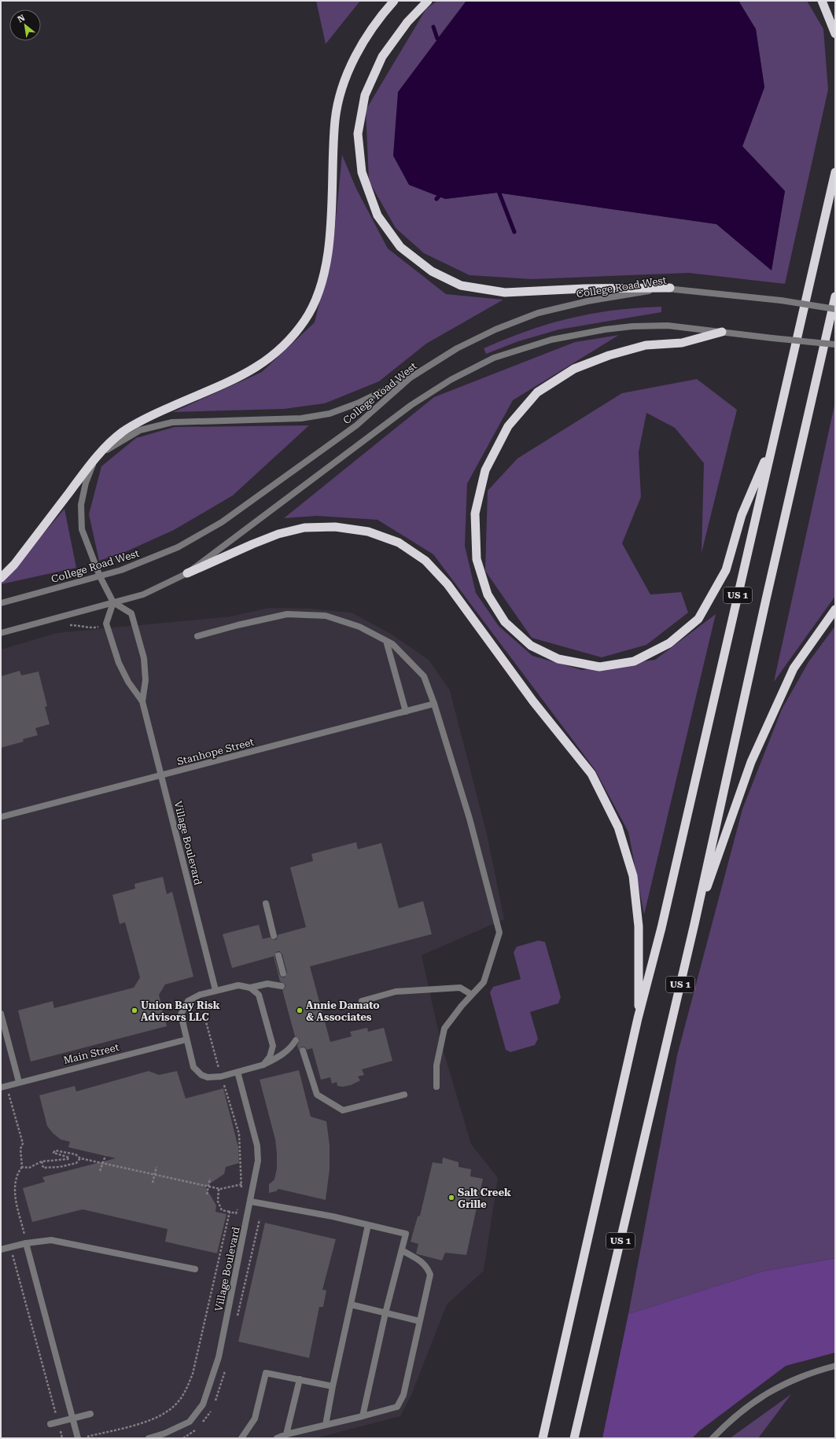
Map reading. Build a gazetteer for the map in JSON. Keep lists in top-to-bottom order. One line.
{"streets":{"highway":["US 1"],"street":["College Road West","Stanhope Street","Village Boulevard","Main Street"]},"crossings":[["Stanhope Street","Village Boulevard"],["Village Boulevard","Main Street"]],"places":["Union Bay Risk Advisors LLC","Annie Damato & Associates","Salt Creek Grille"],"north":"top left"}
